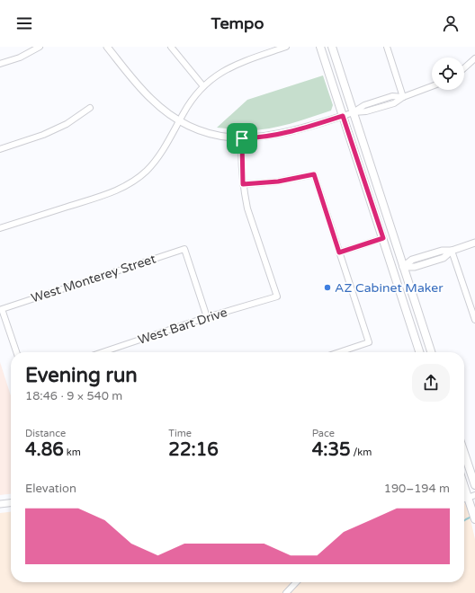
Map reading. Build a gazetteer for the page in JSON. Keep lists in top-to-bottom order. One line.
{"streets":{"street":["West Monterey Street","West Bart Drive"]},"crossings":[["West Monterey Street","West Bart Drive"]],"places":["AZ Cabinet Maker"],"page":{"header":"Tempo","heading":["Evening run","18:46 · 9 × 540 m"],"stats":[["Distance","4.86 km"],["Time","22:16"],["Pace","4:35 /km"]],"chart":["Elevation","190–194 m"]}}
